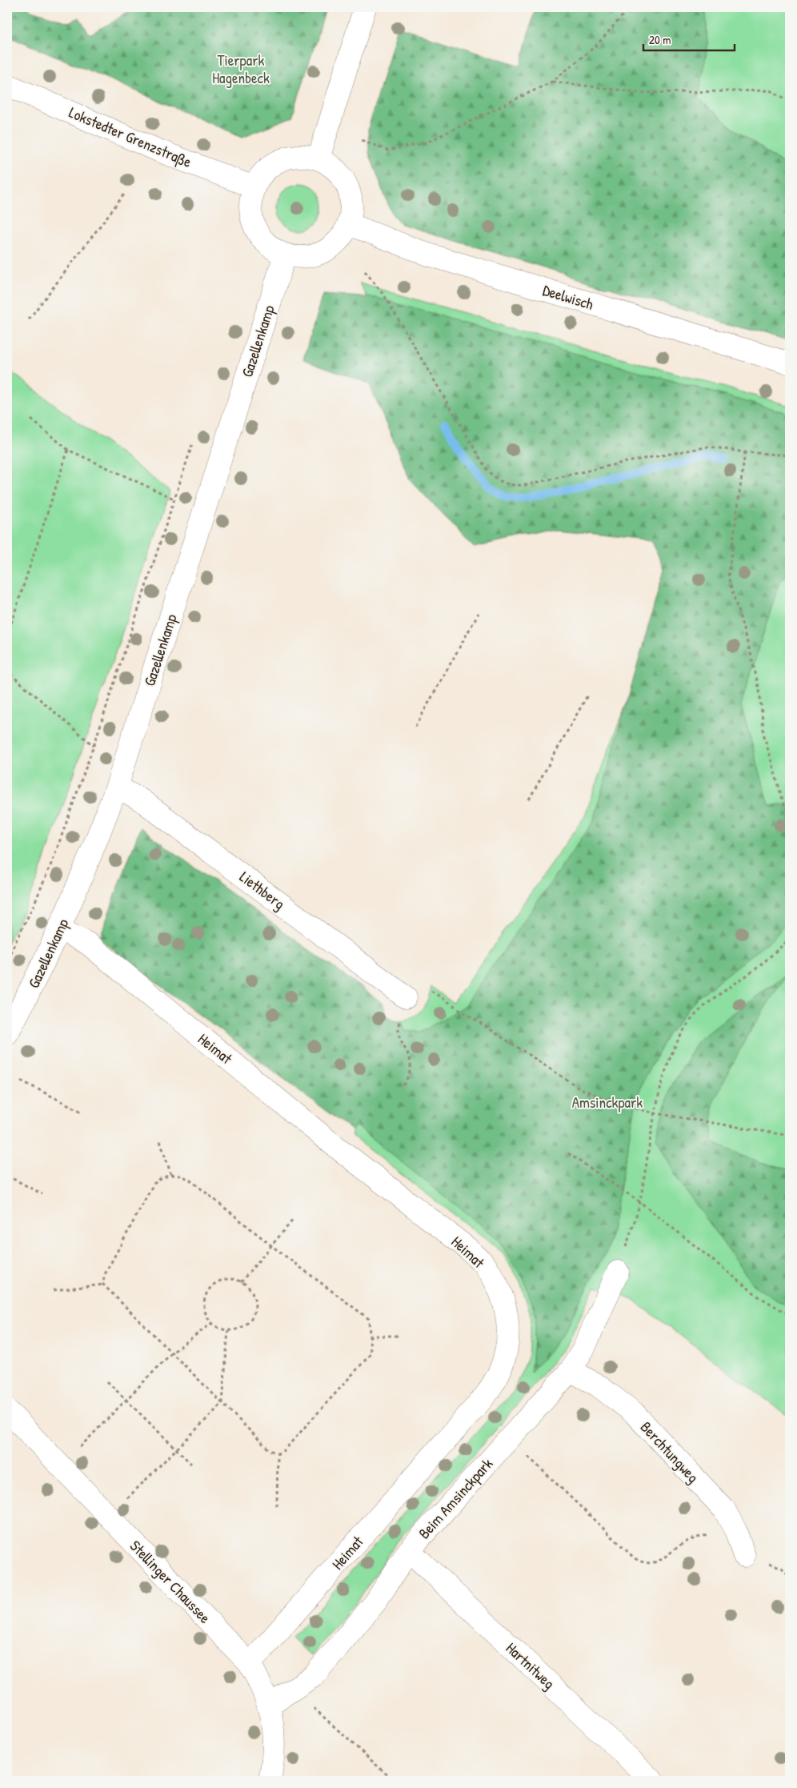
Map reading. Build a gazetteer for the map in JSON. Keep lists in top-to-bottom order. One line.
{"streets":{"street":["Lokstedter Grenzstraße","Deelwisch","Gazellenkamp","Liethberg","Heimat","Berchtungweg","Beim Amsinckpark","Stellinger Chaussee","Hartnitweg"]},"crossings":[["Lokstedter Grenzstraße","Deelwisch"],["Lokstedter Grenzstraße","Gazellenkamp"],["Deelwisch","Gazellenkamp"],["Gazellenkamp","Liethberg"],["Gazellenkamp","Heimat"],["Heimat","Stellinger Chaussee"],["Berchtungweg","Beim Amsinckpark"],["Beim Amsinckpark","Stellinger Chaussee"],["Beim Amsinckpark","Hartnitweg"]],"parks":["Tierpark Hagenbeck","Amsinckpark"],"scale_bar":"20 m"}
